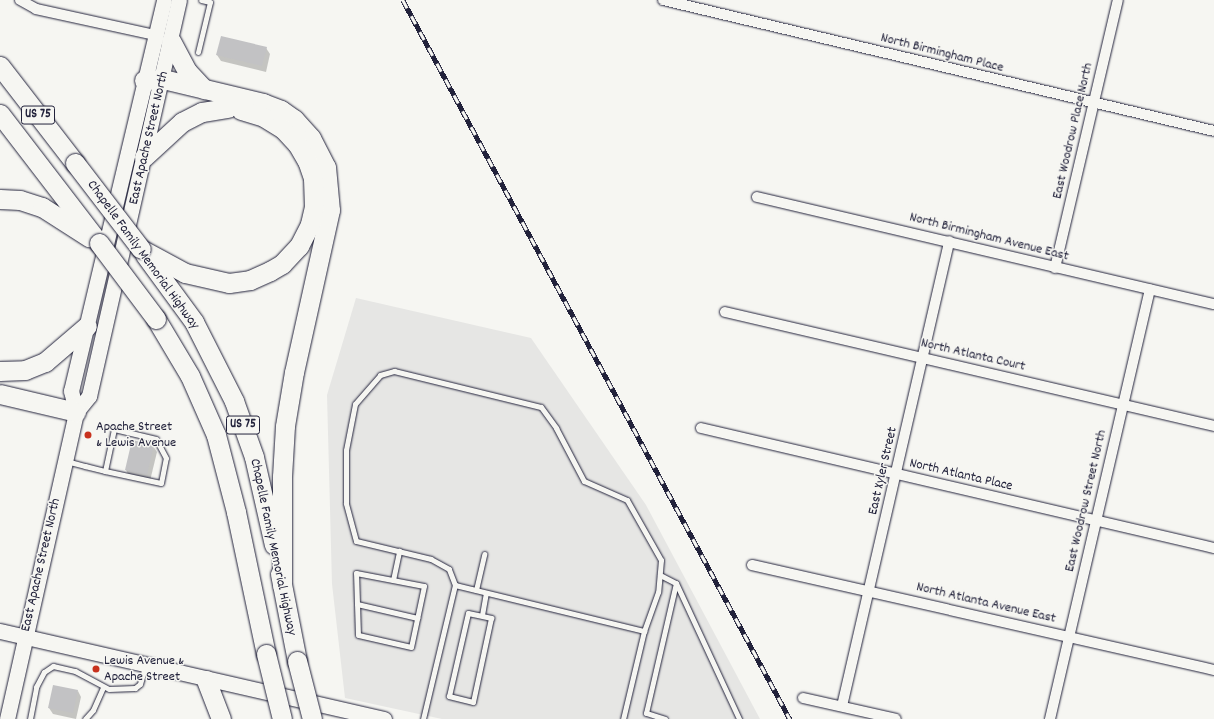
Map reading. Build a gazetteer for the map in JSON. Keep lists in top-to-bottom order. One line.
{"streets":{"highway":["US 75","Chapelle Family Memorial Highway"],"main road":["East Apache Street North"],"street":["North Birmingham Place","East Woodrow Place North","North Birmingham Avenue East","North Atlanta Court","East Xyler Street","North Atlanta Place","East Woodrow Street North","North Atlanta Avenue East"]},"crossings":[["North Birmingham Place","East Woodrow Place North"],["East Woodrow Place North","North Birmingham Avenue East"],["North Birmingham Avenue East","East Xyler Street"],["North Birmingham Avenue East","East Woodrow Street North"],["North Atlanta Court","East Xyler Street"],["North Atlanta Court","East Woodrow Street North"],["East Xyler Street","North Atlanta Place"],["East Xyler Street","North Atlanta Avenue East"],["North Atlanta Place","East Woodrow Street North"],["East Woodrow Street North","North Atlanta Avenue East"]],"places":["Apache Street & Lewis Avenue","Lewis Avenue & Apache Street"]}
